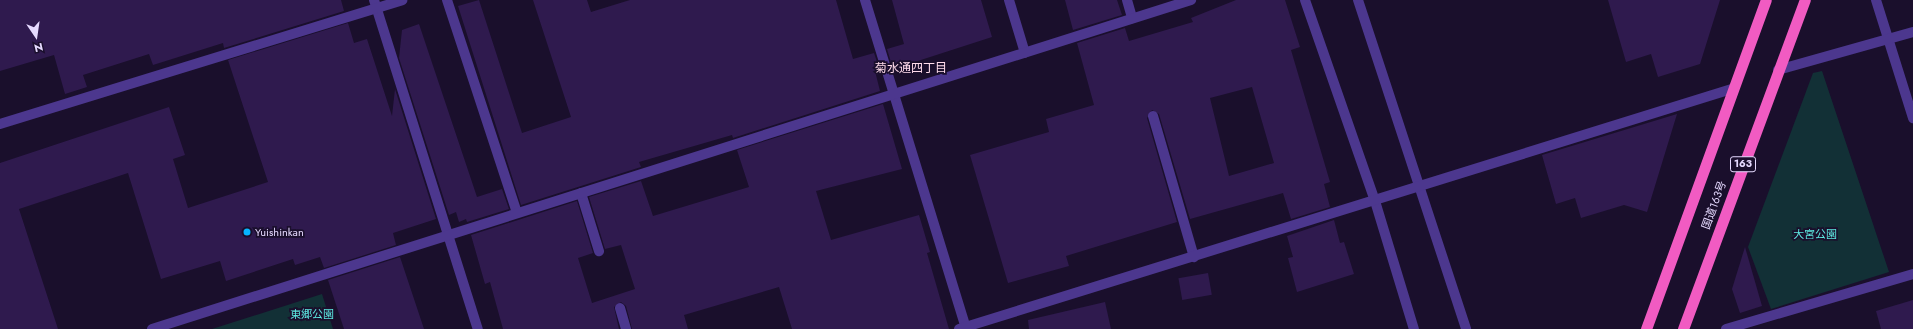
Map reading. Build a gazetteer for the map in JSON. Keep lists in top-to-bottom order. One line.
{"streets":{"highway":["163","国道163号"]},"districts":["菊水通四丁目"],"parks":["大宮公園","東郷公園"],"places":["Yuishinkan"],"north":"bottom"}
